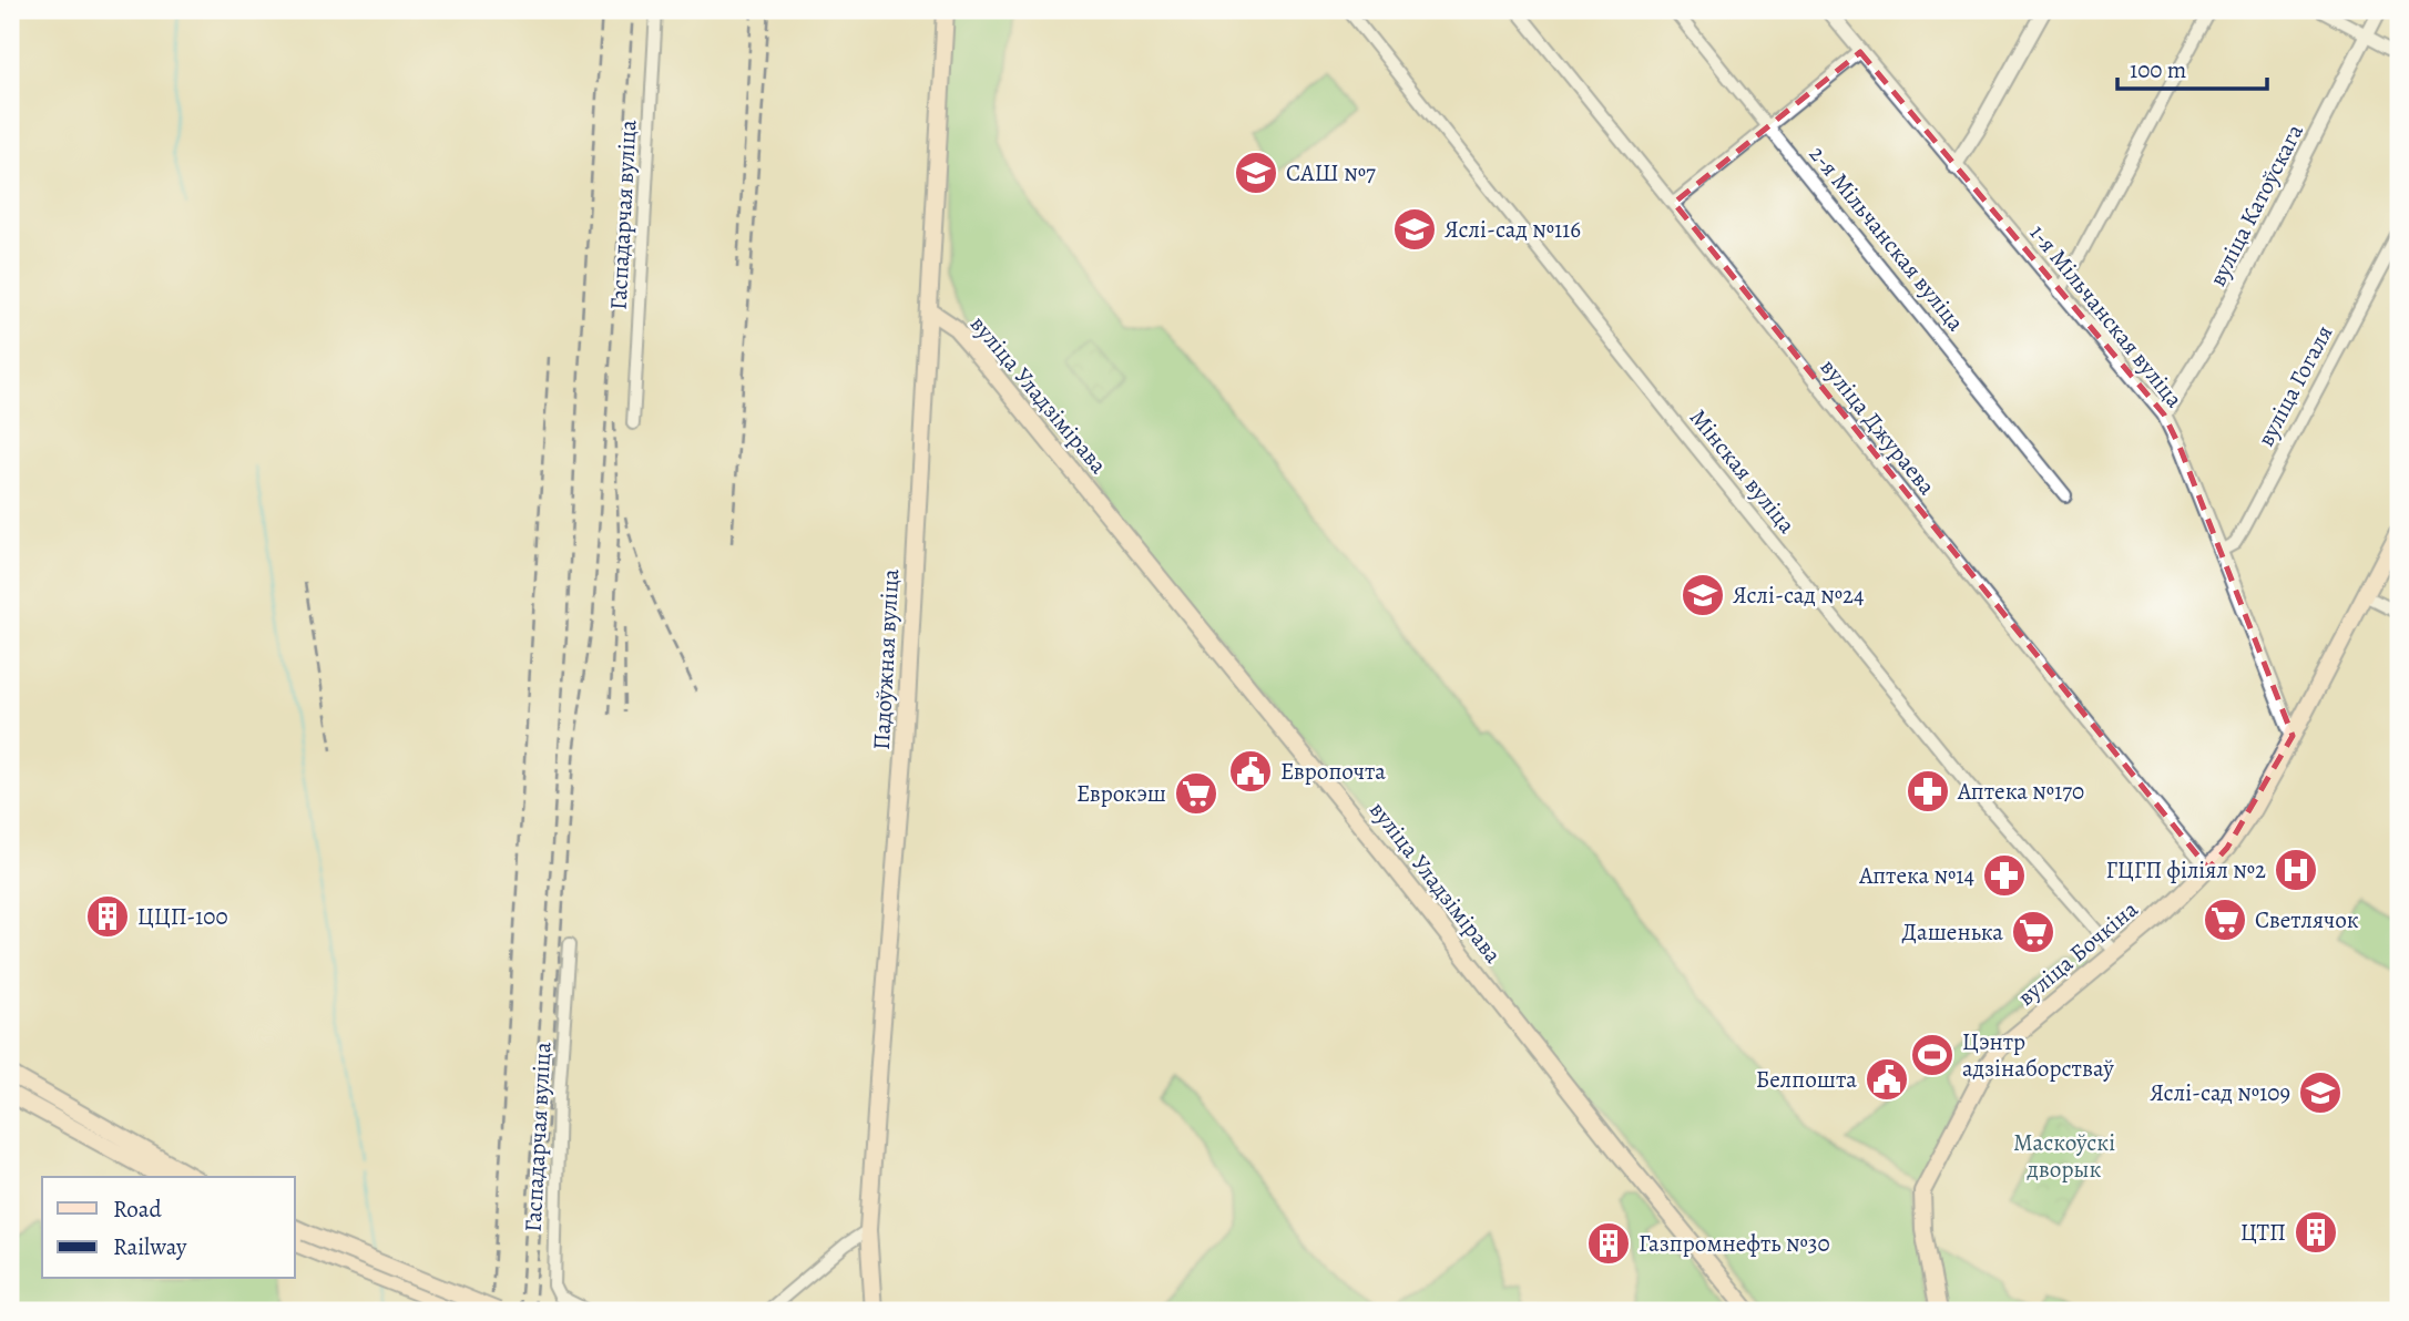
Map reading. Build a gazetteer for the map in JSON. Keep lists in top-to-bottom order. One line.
{"streets":{"main road":["вуліца Уладзімірава","Падоўжная вуліца","вуліца Бочкіна"],"street":["вуліца Катоўскага","Гаспадарчая вуліца","2-я Мільчанская вуліца","1-я Мільчанская вуліца","вуліца Гогаля","вуліца Джураева","Мінская вуліца"]},"crossings":[["вуліца Катоўскага","1-я Мільчанская вуліца"],["1-я Мільчанская вуліца","вуліца Гогаля"],["1-я Мільчанская вуліца","вуліца Бочкіна"],["вуліца Уладзімірава","Падоўжная вуліца"],["вуліца Джураева","вуліца Бочкіна"],["Мінская вуліца","вуліца Бочкіна"]],"parks":["Маскоўскі дворык"],"places":{"school or university":["САШ №7","Яслі-сад №116","Яслі-сад №24","Яслі-сад №109"],"public building":["Европочта","Белпошта"],"pharmacy":["Аптека №170","Аптека №14"],"supermarket":["Еврокэш","Светлячок","Дашенька"],"hospital":["ГЦГП філіял №2"],"building":["ЦЦП-100","ЦТП","Газпромнефть №30"],"sports":["Цэнтр адзінаборстваў"]},"legend":["Road","Railway"],"scale_bar":"100 m"}
